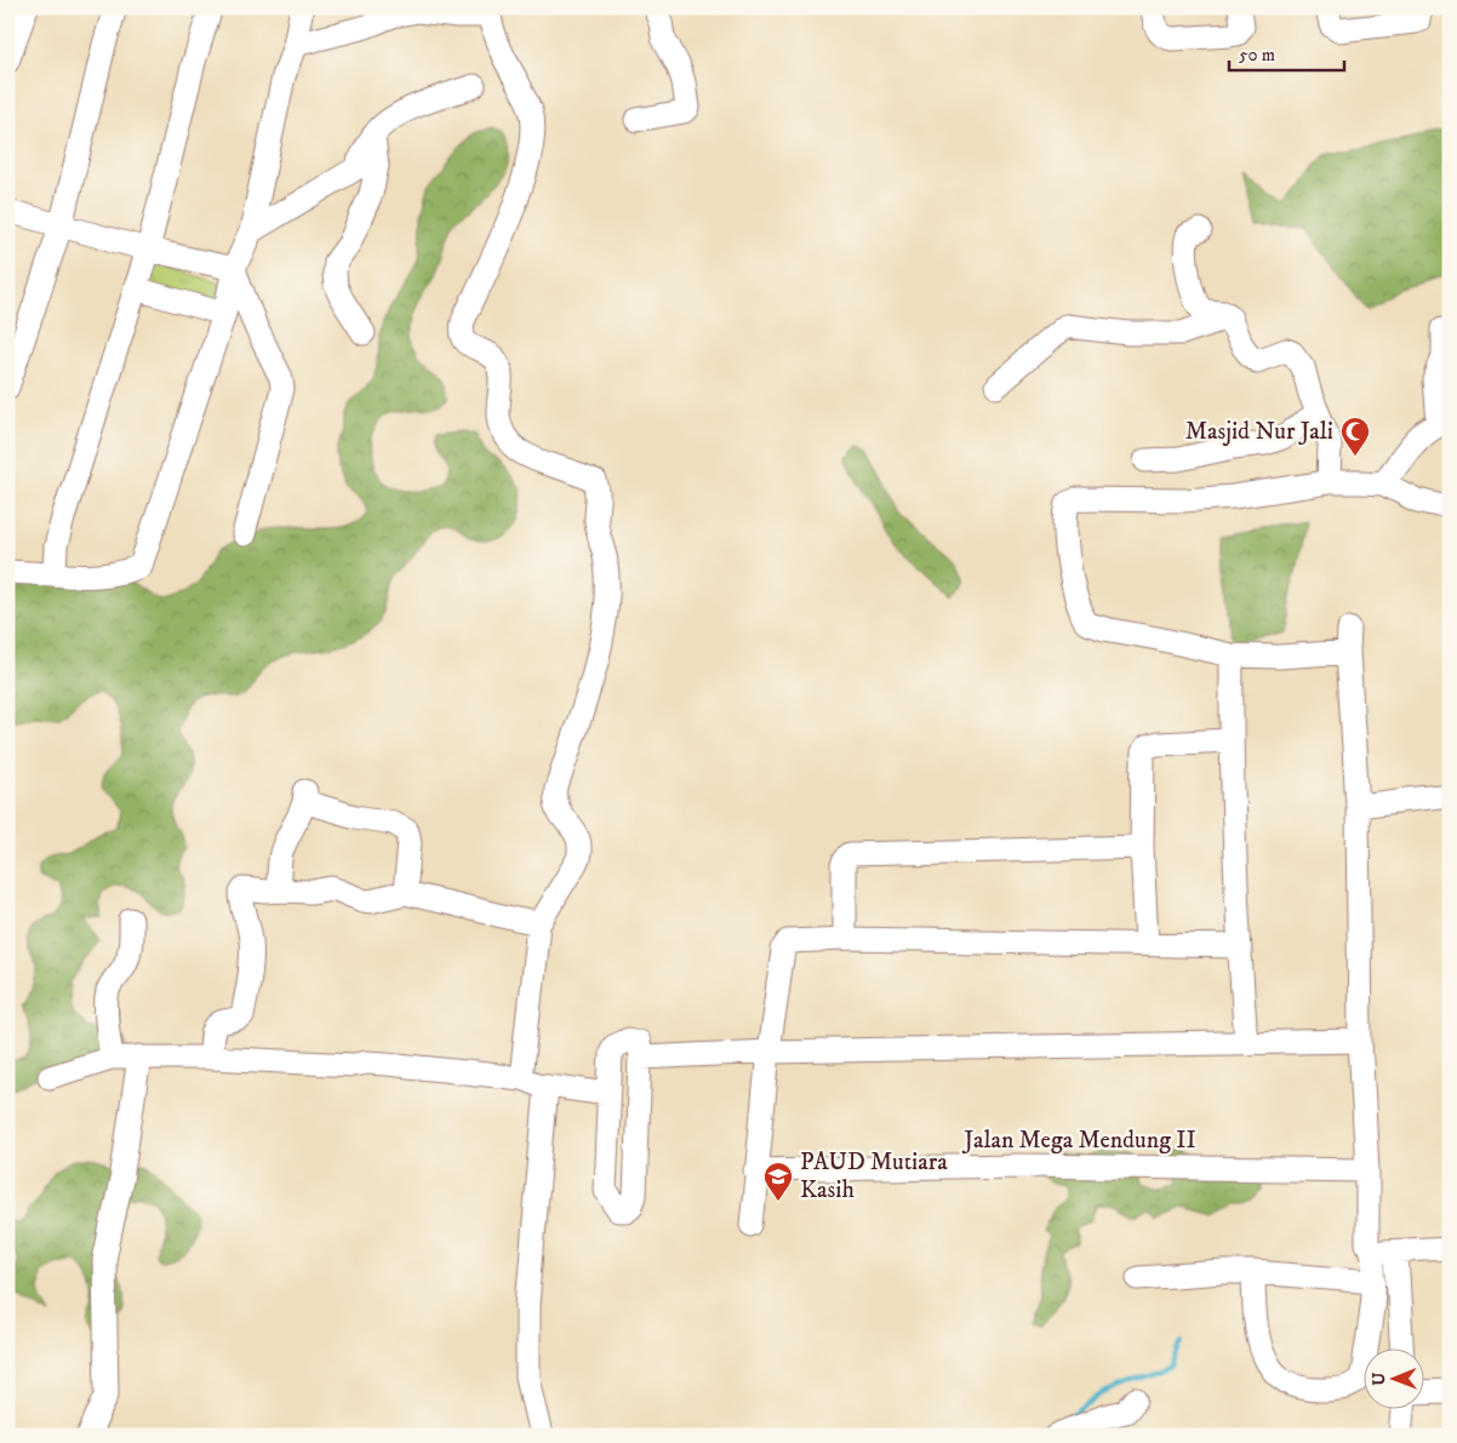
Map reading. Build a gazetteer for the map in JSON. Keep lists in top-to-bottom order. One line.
{"streets":{"street":["Jalan Mega Mendung II"]},"places":{"mosque":["Masjid Nur Jali"],"school or university":["PAUD Mutiara Kasih"]},"scale_bar":"50 m","north":"left"}
